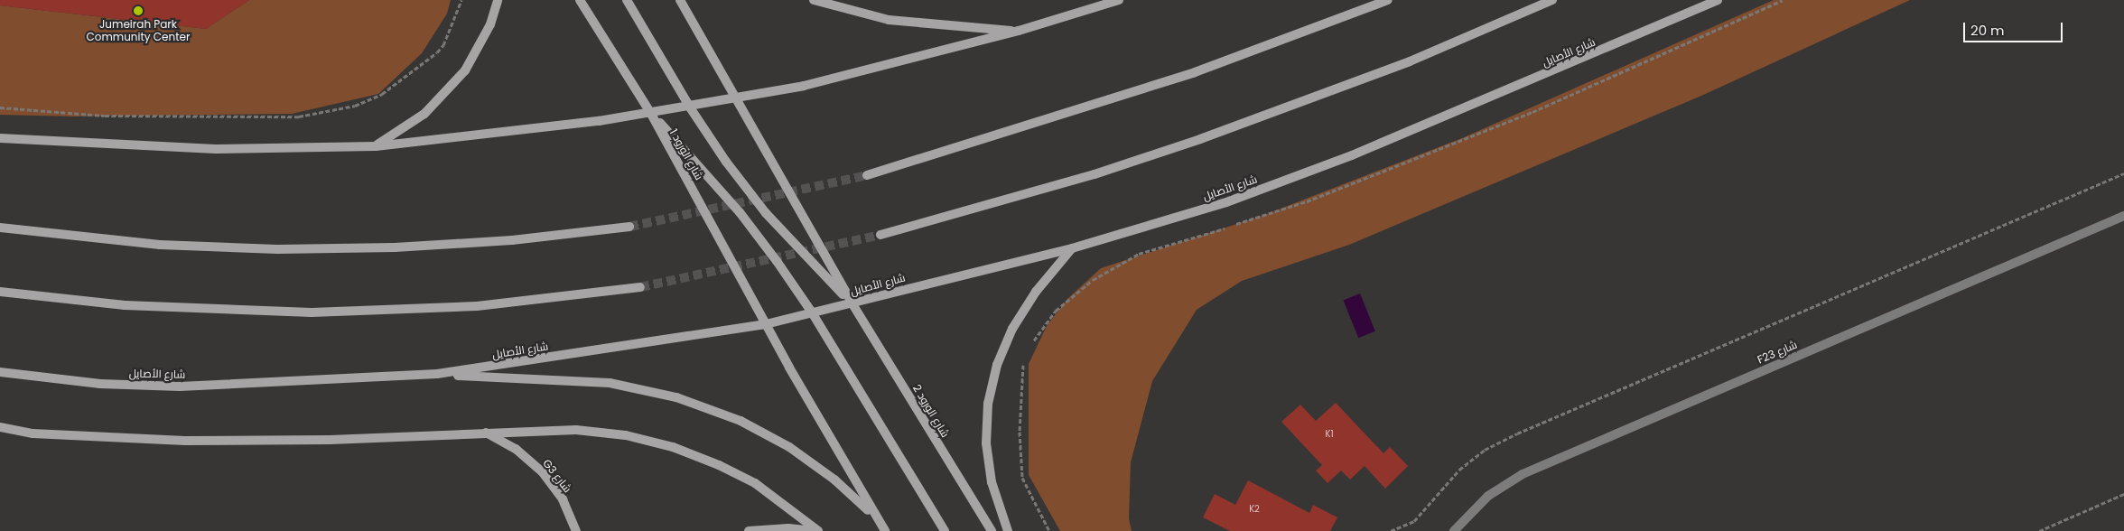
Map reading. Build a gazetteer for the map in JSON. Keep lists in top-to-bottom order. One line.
{"streets":{"main road":["شارع الأصايل","شارع الورود 1","شارع الورود 2","G3 شارع"],"street":["F23 شارع"]},"crossings":[["شارع الأصايل","شارع الورود 1"],["شارع الأصايل","شارع الورود 2"]],"places":["Jumeirah Park Community Center"],"house_numbers":["K1","K2"],"scale_bar":"20 m"}
